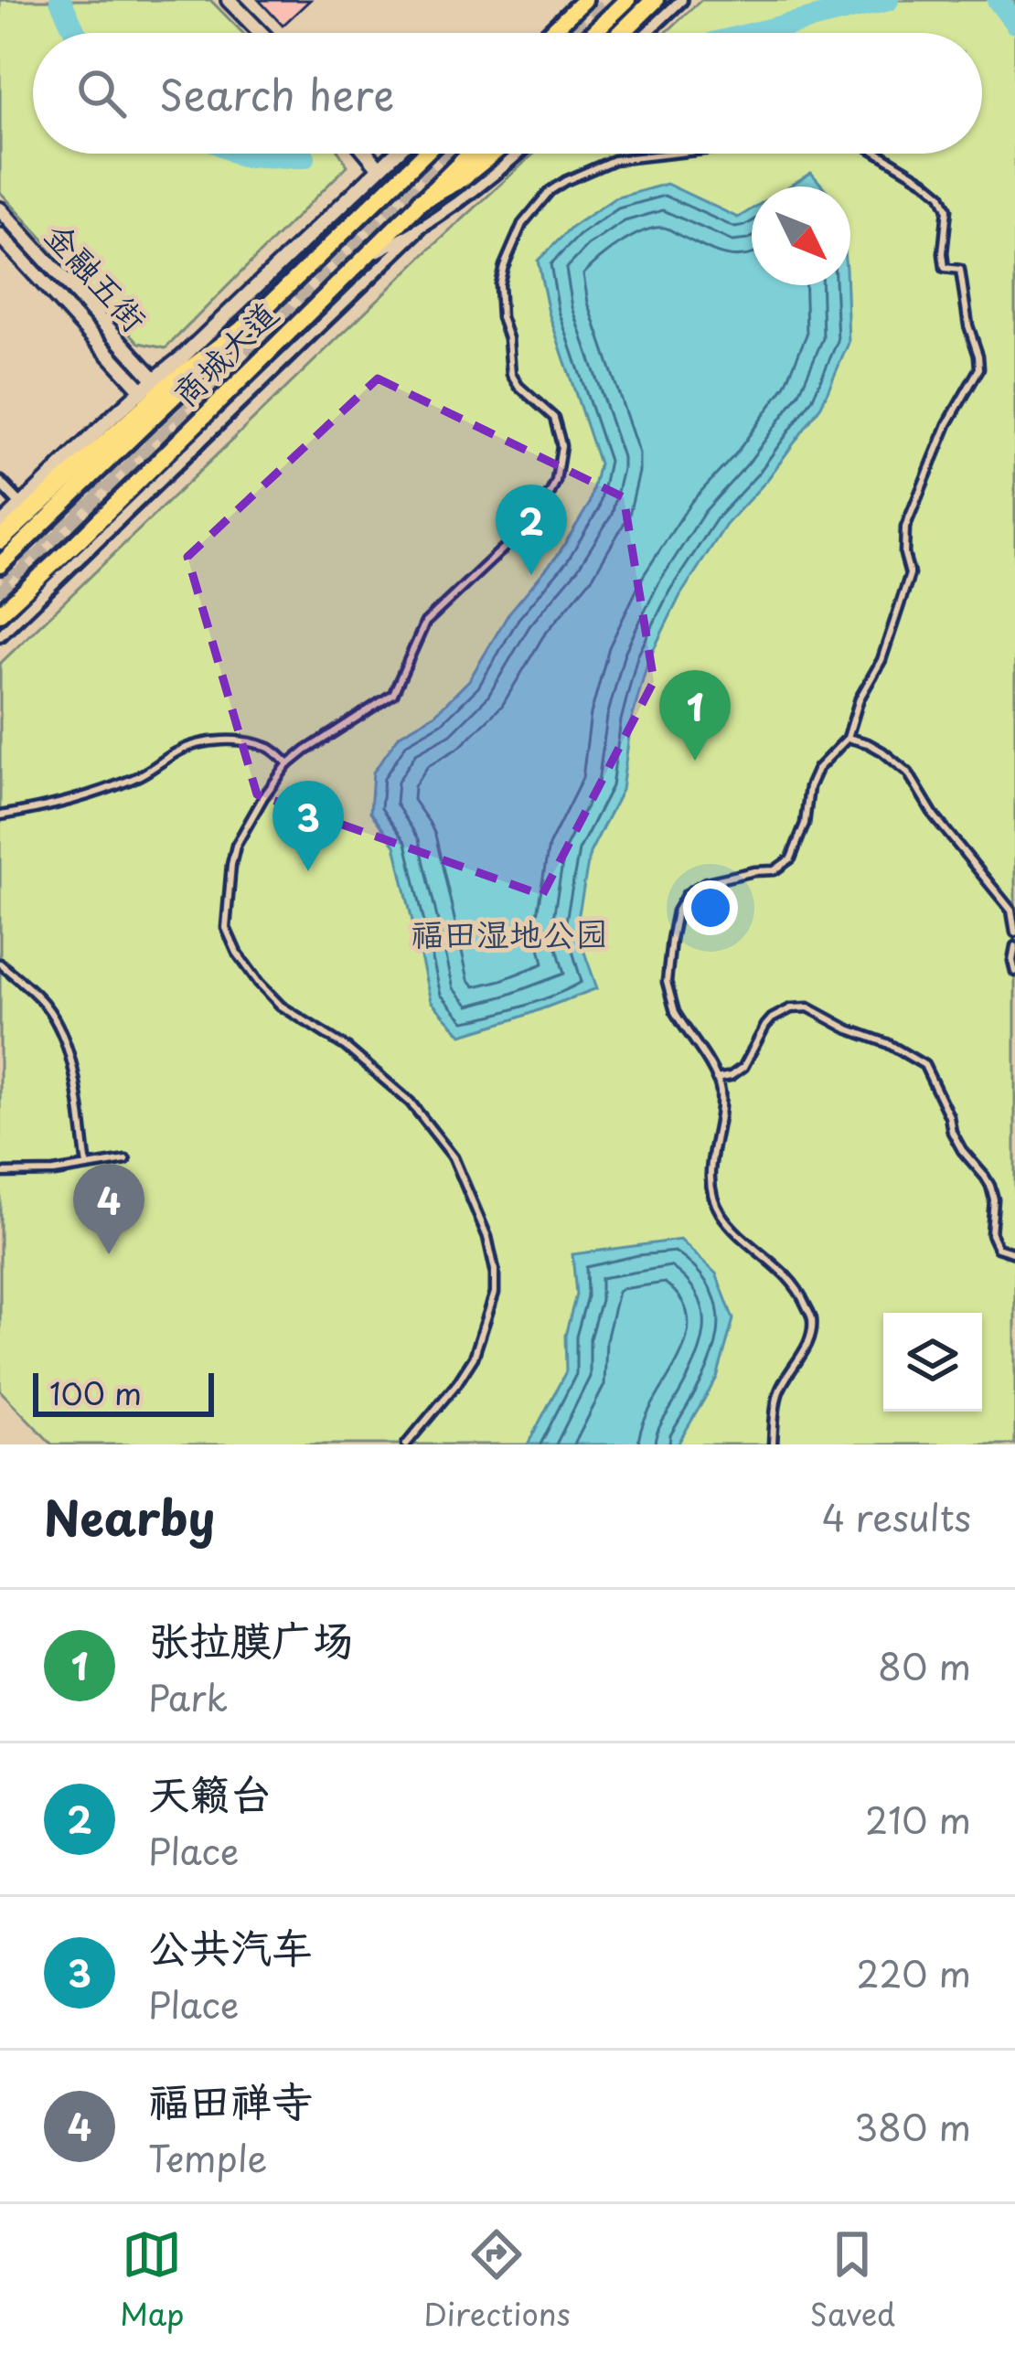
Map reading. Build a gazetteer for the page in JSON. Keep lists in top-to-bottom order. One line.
{"streets":{"main road":["商城大道"],"street":["金融五街"]},"parks":["福田湿地公园"],"scale_bar":"100 m","north":"bottom right","page":{"search":"Search here","pins":["2","1","3","4"],"scale":"100 m","heading":["Nearby","4 results"],"list":[{"mark":"1","name":"张拉膜广场","note":"Park","value":"80 m"},{"mark":"2","name":"天籁台","note":"Place","value":"210 m"},{"mark":"3","name":"公共汽车","note":"Place","value":"220 m"},{"mark":"4","name":"福田禅寺","note":"Temple","value":"380 m"}],"nav":["Map","Directions","Saved"]}}
